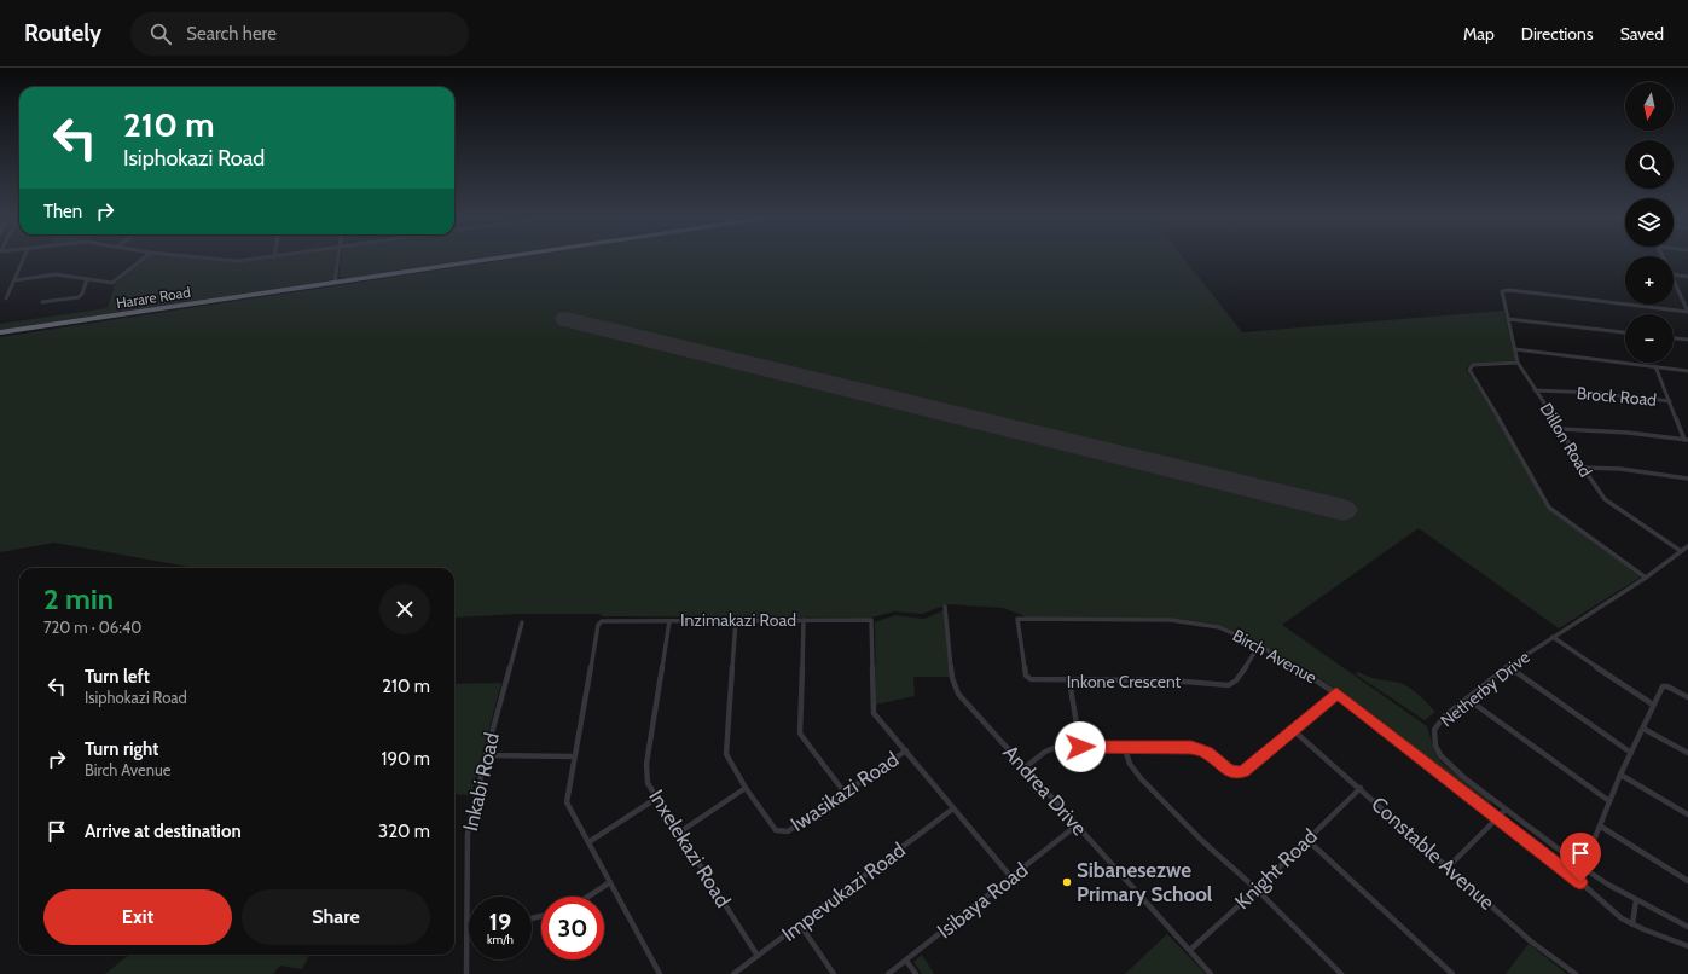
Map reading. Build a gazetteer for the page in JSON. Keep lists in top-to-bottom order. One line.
{"streets":{"highway":["Harare Road"],"street":["Brock Road","Dillon Road","Inzimakazi Road","Birch Avenue","Inkone Crescent","Netherby Drive","Inkabi Road","Andrea Drive","Iwasikazi Road","Inxelekazi Road","Constable Avenue","Knight Road","Impevukazi Road","Isibaya Road"]},"crossings":[["Brock Road","Dillon Road"],["Dillon Road","Netherby Drive"],["Inzimakazi Road","Iwasikazi Road"],["Inzimakazi Road","Inxelekazi Road"],["Birch Avenue","Inkone Crescent"],["Andrea Drive","Knight Road"],["Andrea Drive","Isibaya Road"],["Inxelekazi Road","Impevukazi Road"],["Constable Avenue","Knight Road"]],"places":["Sibanesezwe Primary School"],"north":"bottom","page":{"header":"Routely","search":"Search here","nav":["Map","Directions","Saved"],"map_buttons":["+","−"],"turn":["210 m","Isiphokazi Road"],"then":"Then","heading":["2 min","720 m · 06:40"],"list":[{"name":"Turn left","note":"Isiphokazi Road","value":"210 m"},{"name":"Turn right","note":"Birch Avenue","value":"190 m"},{"name":"Arrive at destination","value":"320 m"}],"buttons":["Exit","Share"],"speed":"19 km/h","limit":"30"}}
